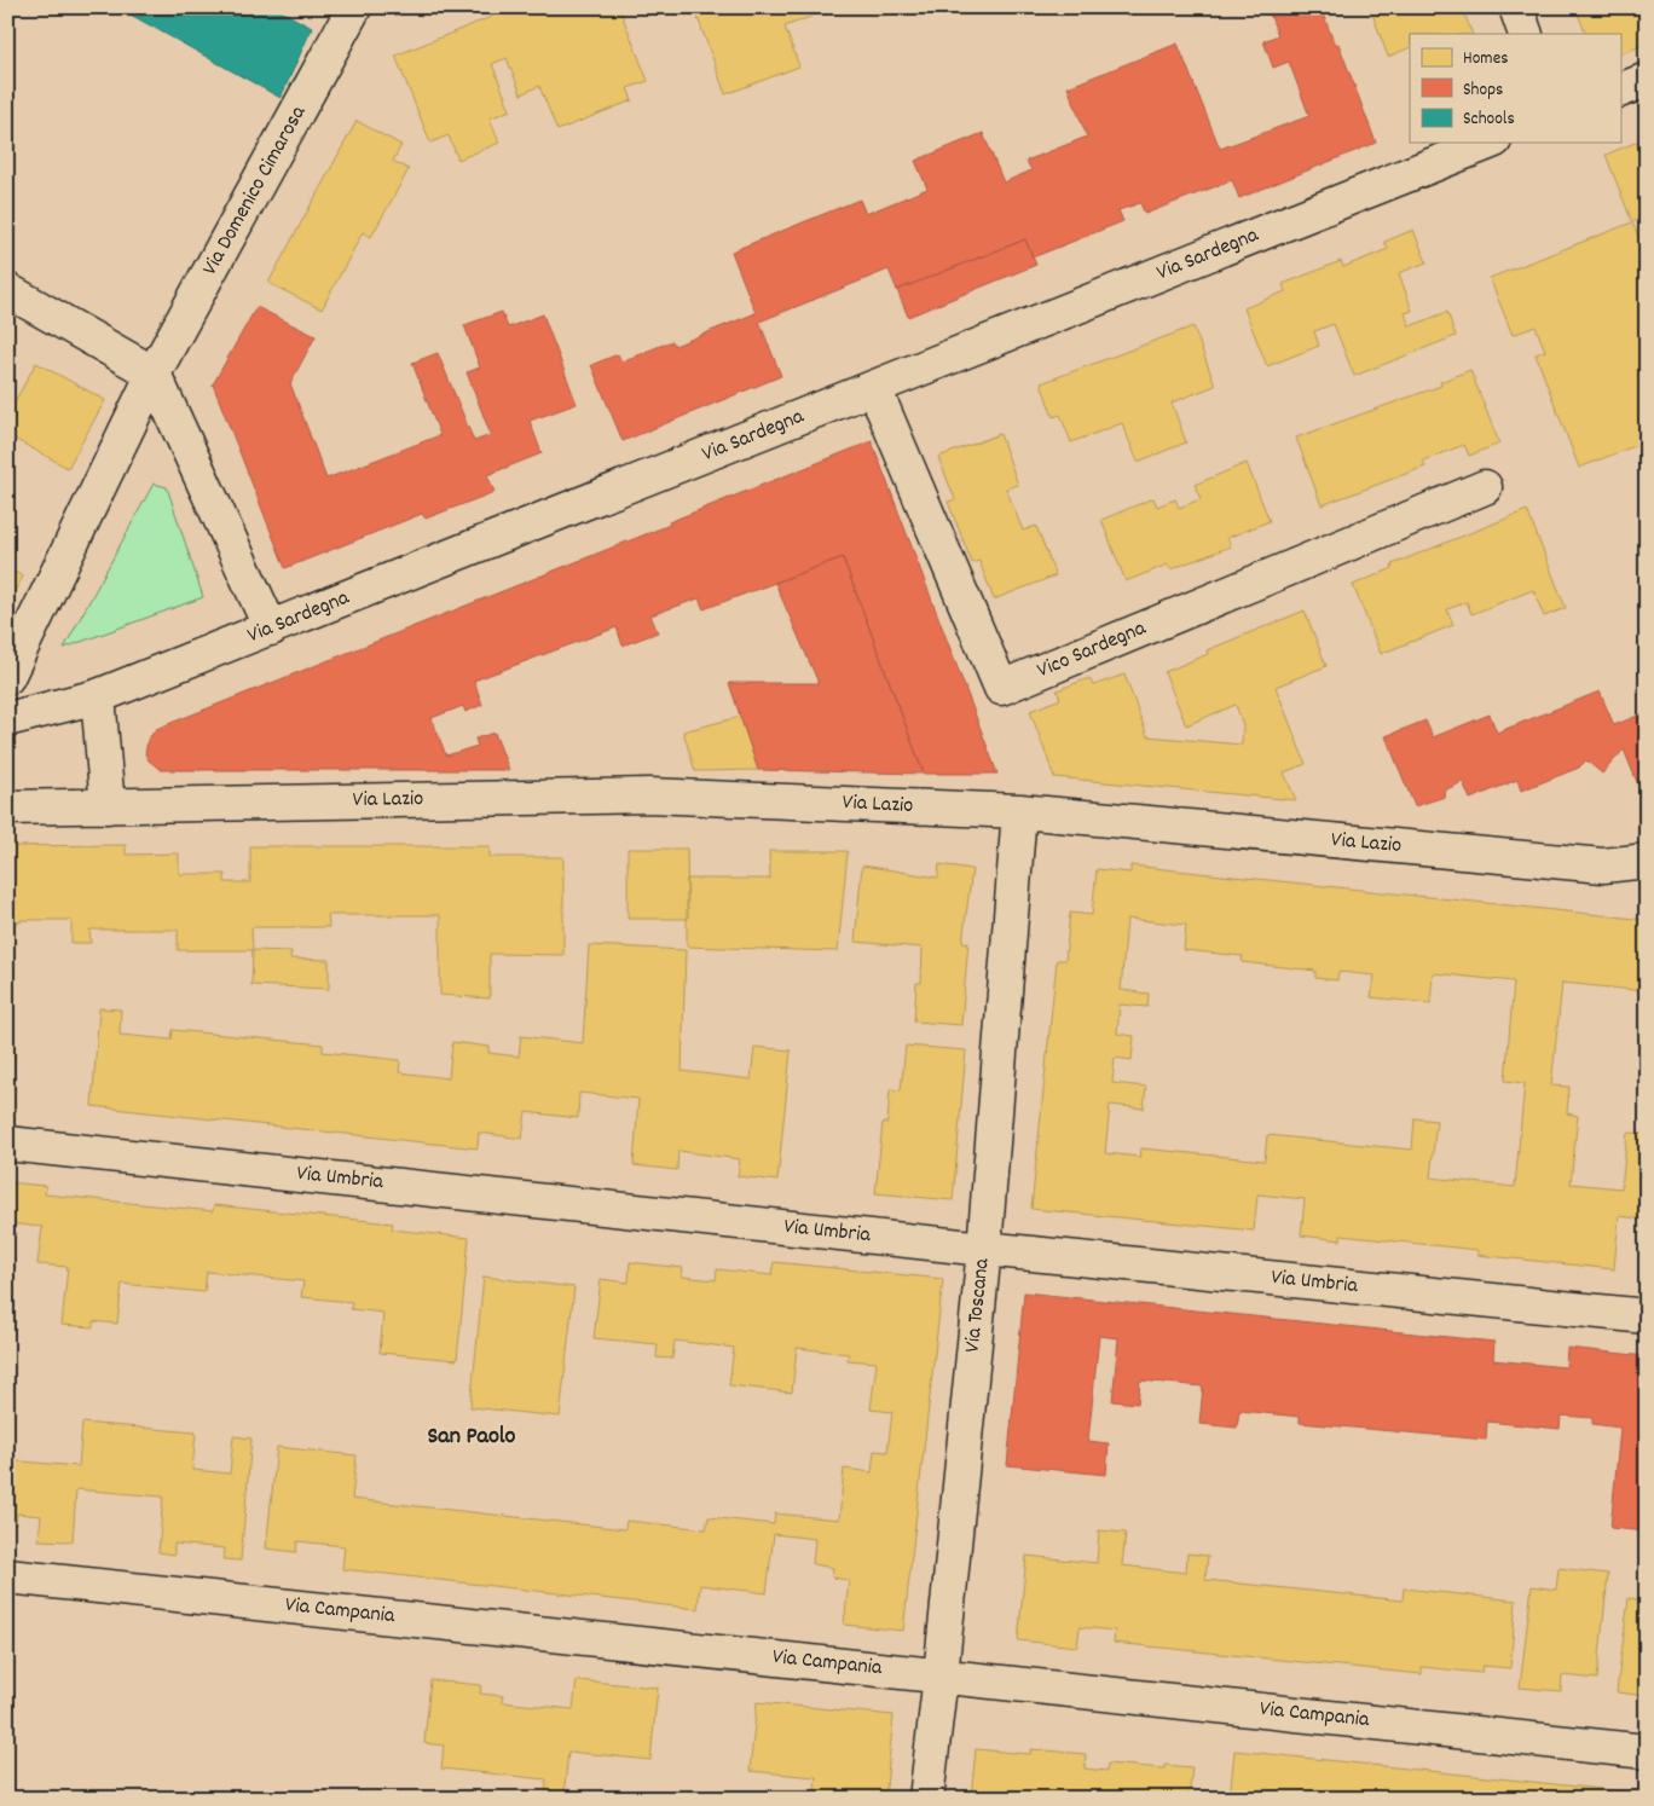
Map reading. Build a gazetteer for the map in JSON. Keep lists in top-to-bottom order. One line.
{"streets":{"street":["Via Domenico Cimarosa","Via Sardegna","Vico Sardegna","Via Lazio","Via Umbria","Via Toscana","Via Campania"]},"crossings":[["Via Sardegna","Vico Sardegna"],["Via Lazio","Via Toscana"],["Via Umbria","Via Toscana"],["Via Toscana","Via Campania"]],"districts":["San Paolo"],"legend":["Homes","Shops","Schools"]}
